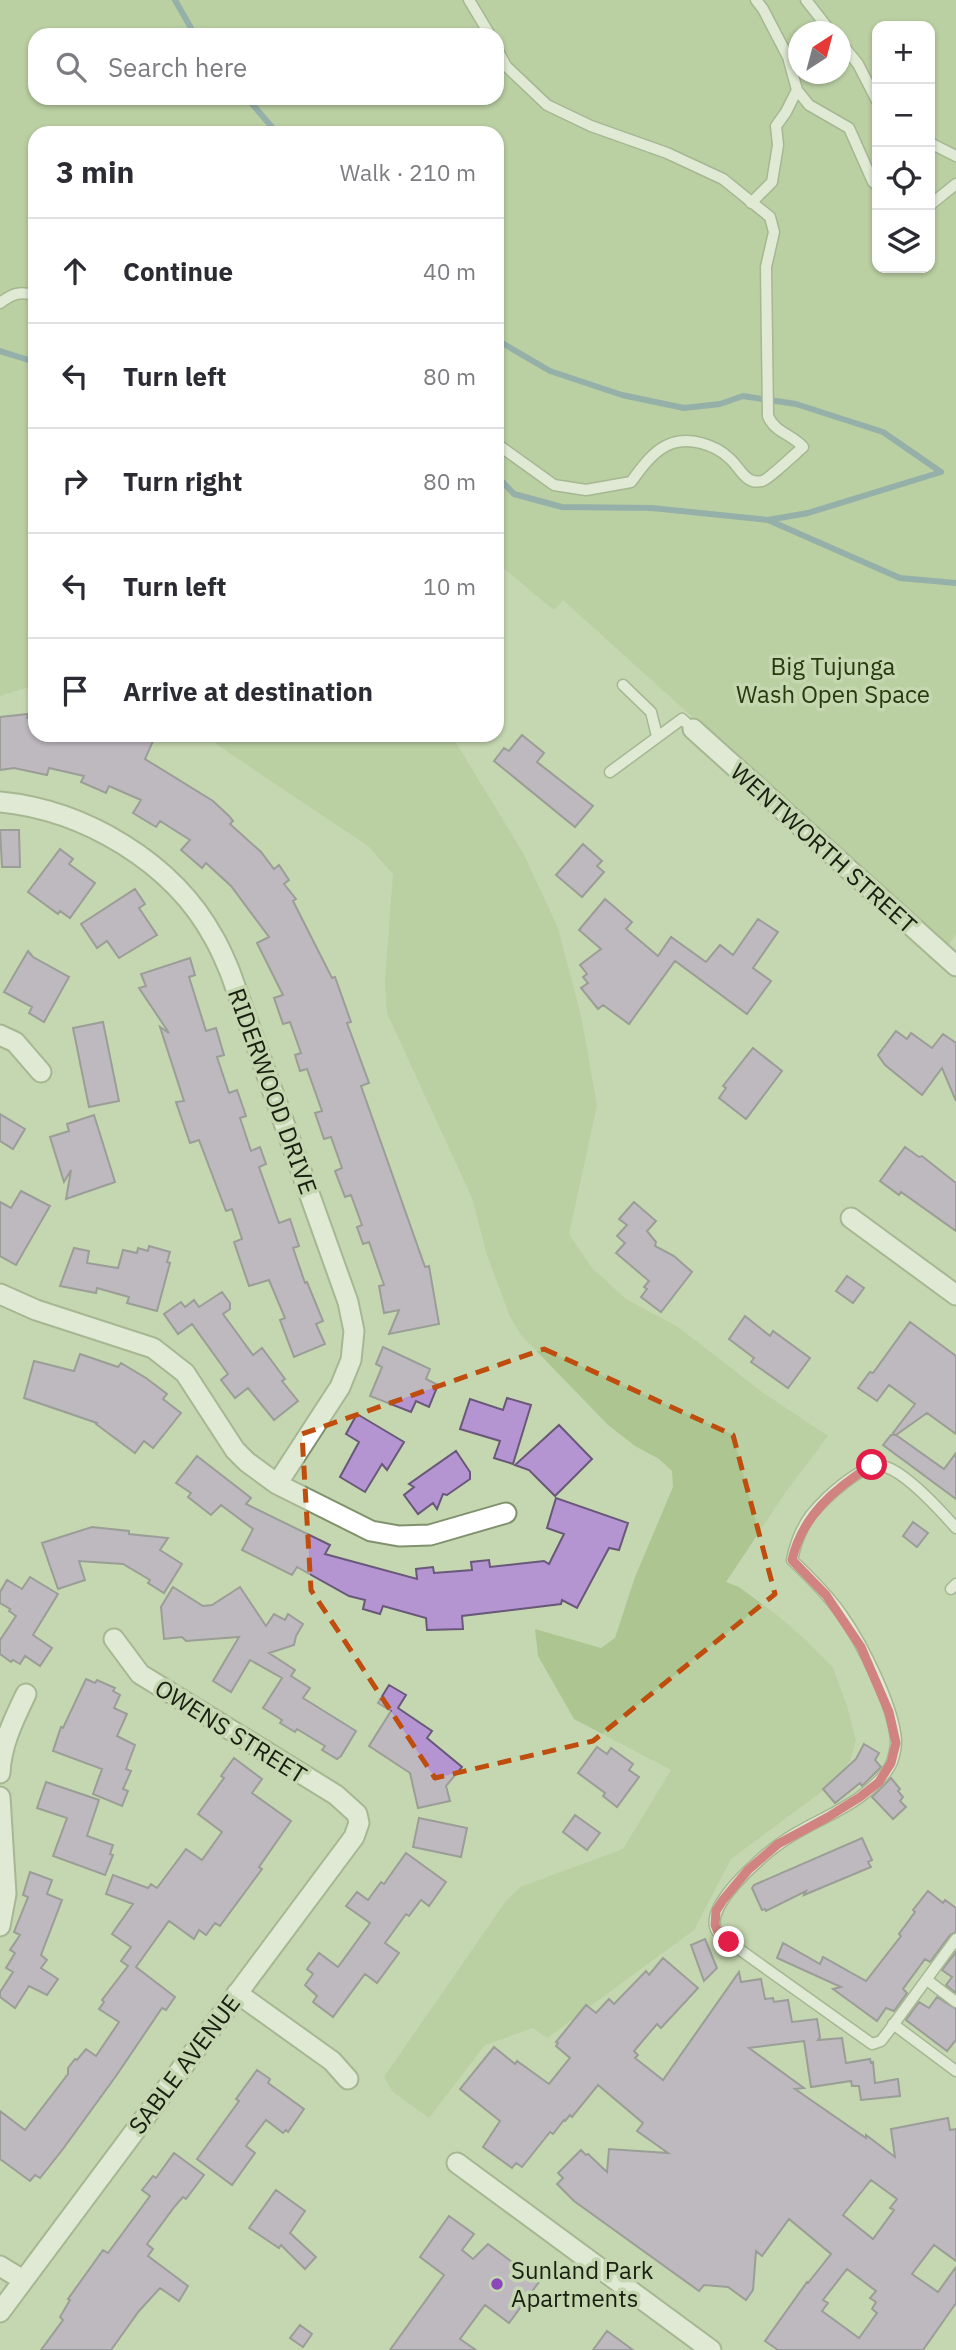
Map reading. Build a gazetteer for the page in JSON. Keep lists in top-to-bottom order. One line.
{"streets":{"street":["WENTWORTH STREET","RIDERWOOD DRIVE","OWENS STREET","SABLE AVENUE"]},"crossings":[["OWENS STREET","SABLE AVENUE"]],"parks":["Big Tujunga Wash Open Space"],"places":["Sunland Park Apartments"],"north":"top right","page":{"map_buttons":["+","−"],"search":"Search here","heading":["3 min","Walk · 210 m"],"list":[["Continue","40 m"],["Turn left","80 m"],["Turn right","80 m"],["Turn left","10 m"],"Arrive at destination"]}}
